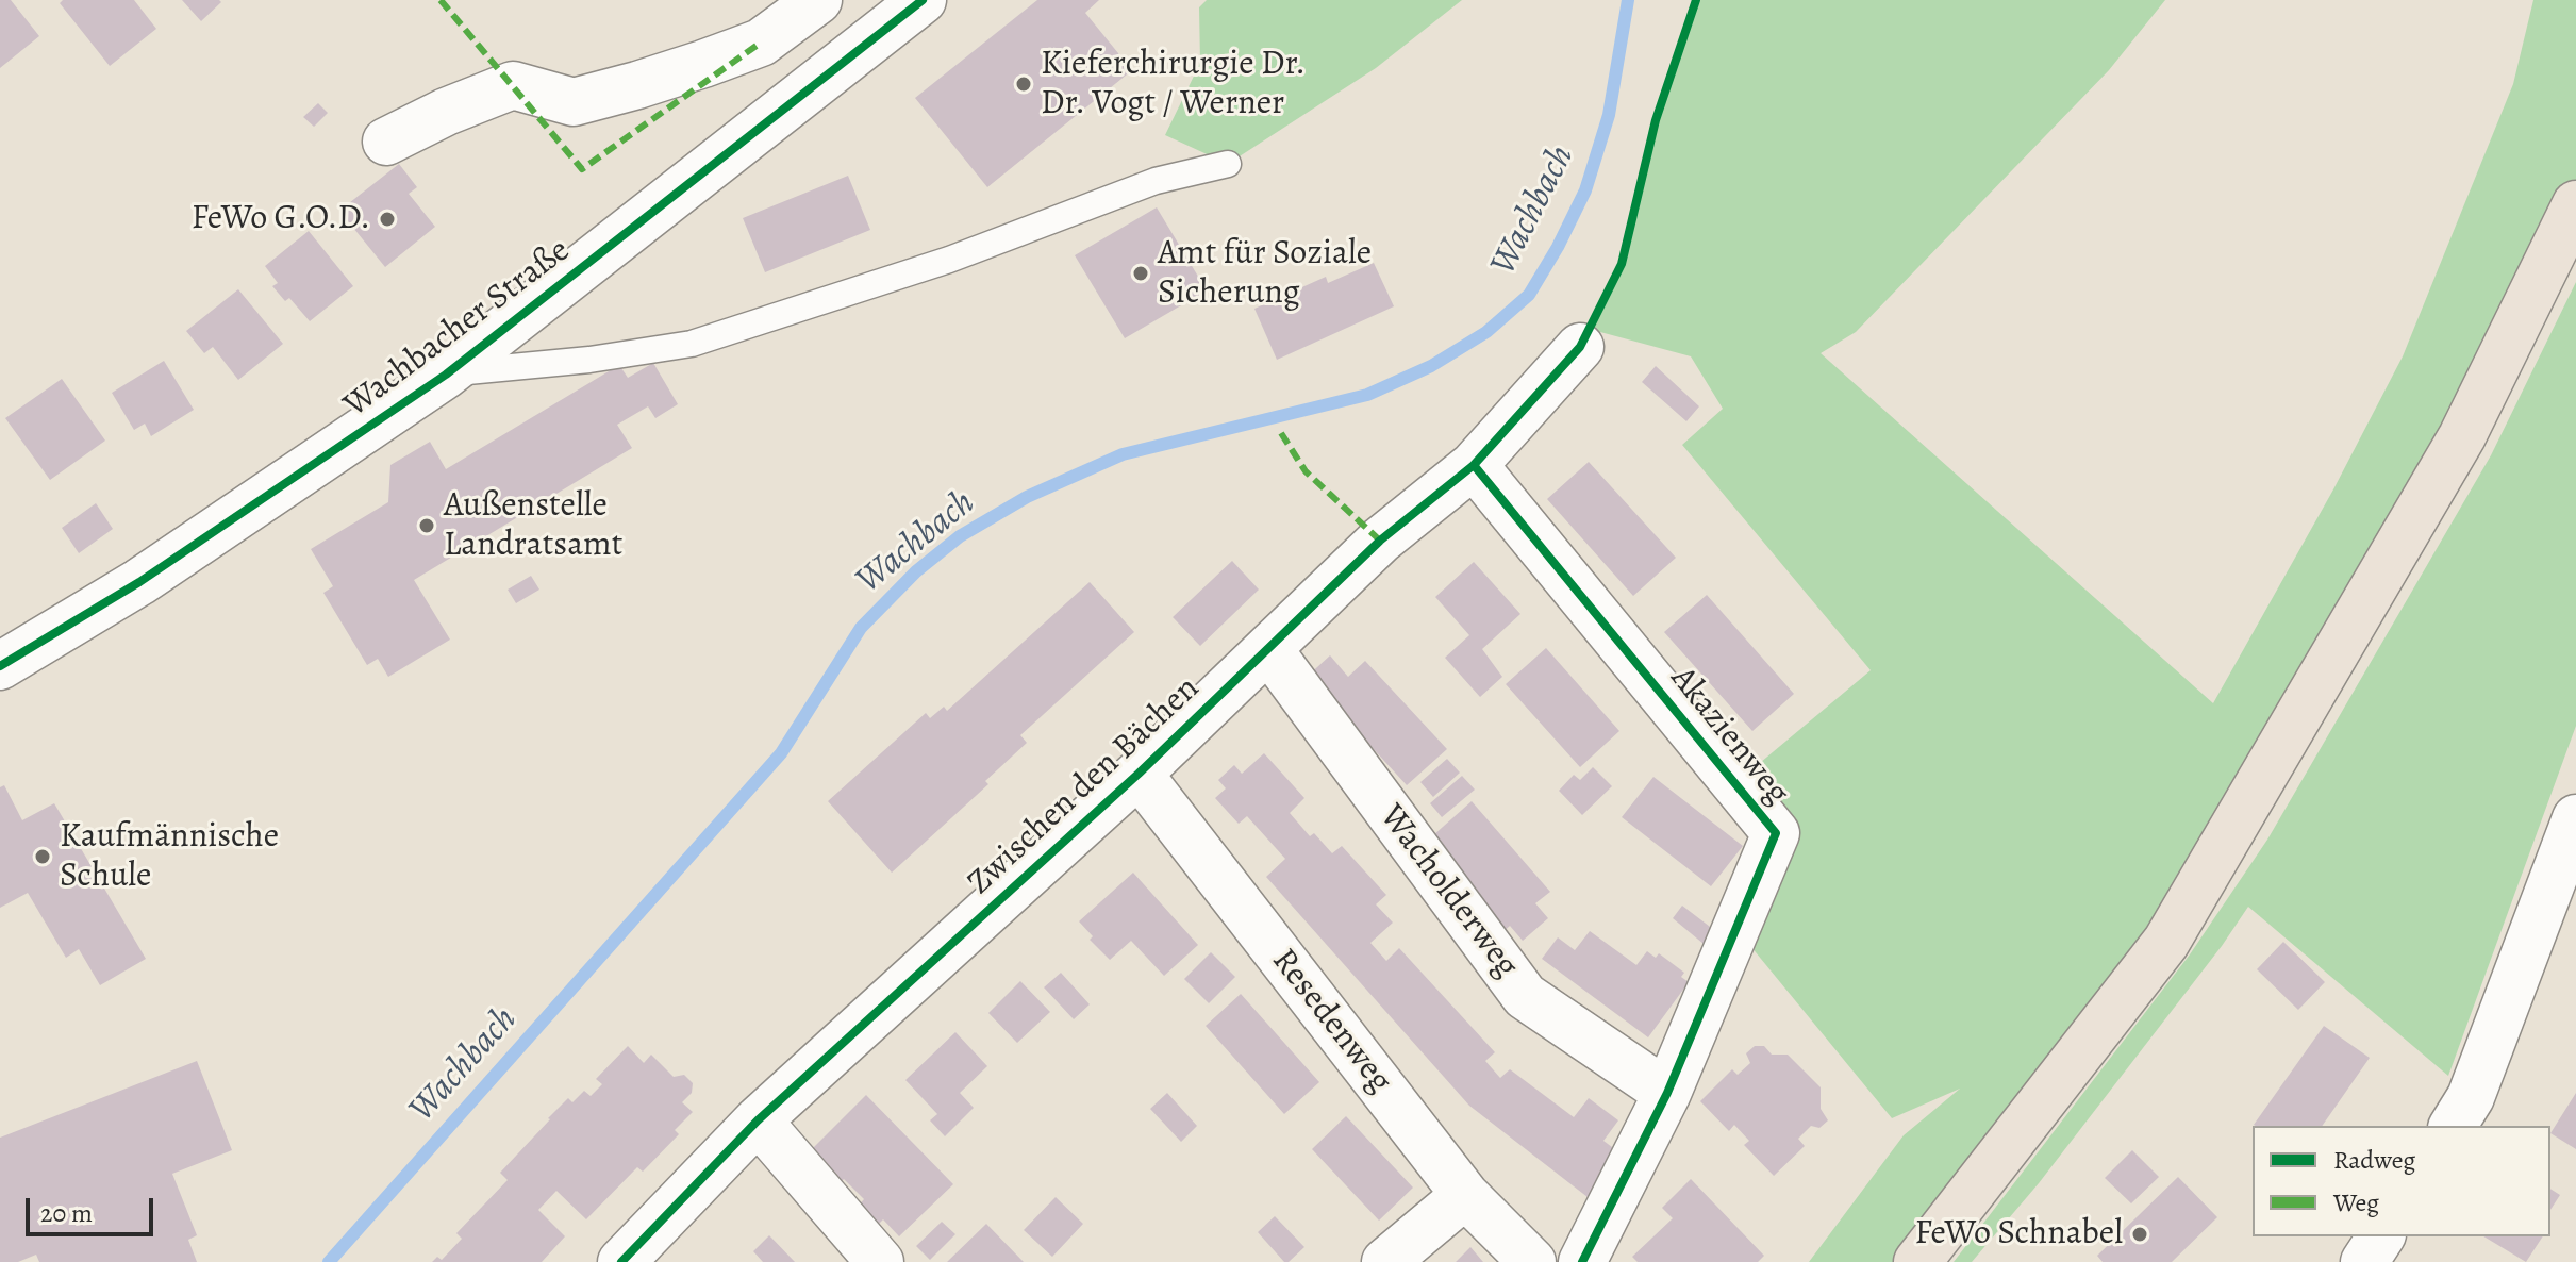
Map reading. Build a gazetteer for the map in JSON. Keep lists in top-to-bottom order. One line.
{"streets":{"street":["Wachbacher Straße","Akazienweg","Zwischen den Bächen","Wacholderweg","Resedenweg"]},"crossings":[["Akazienweg","Zwischen den Bächen"],["Akazienweg","Wacholderweg"],["Zwischen den Bächen","Wacholderweg"],["Zwischen den Bächen","Resedenweg"]],"water":["Wachbach"],"places":["Kieferchirurgie Dr. Dr. Vogt / Werner","FeWo G.O.D.","Amt für Soziale Sicherung","Außenstelle Landratsamt","Kaufmännische Schule","FeWo Schnabel"],"legend":["Radweg","Weg"],"scale_bar":"20 m"}
